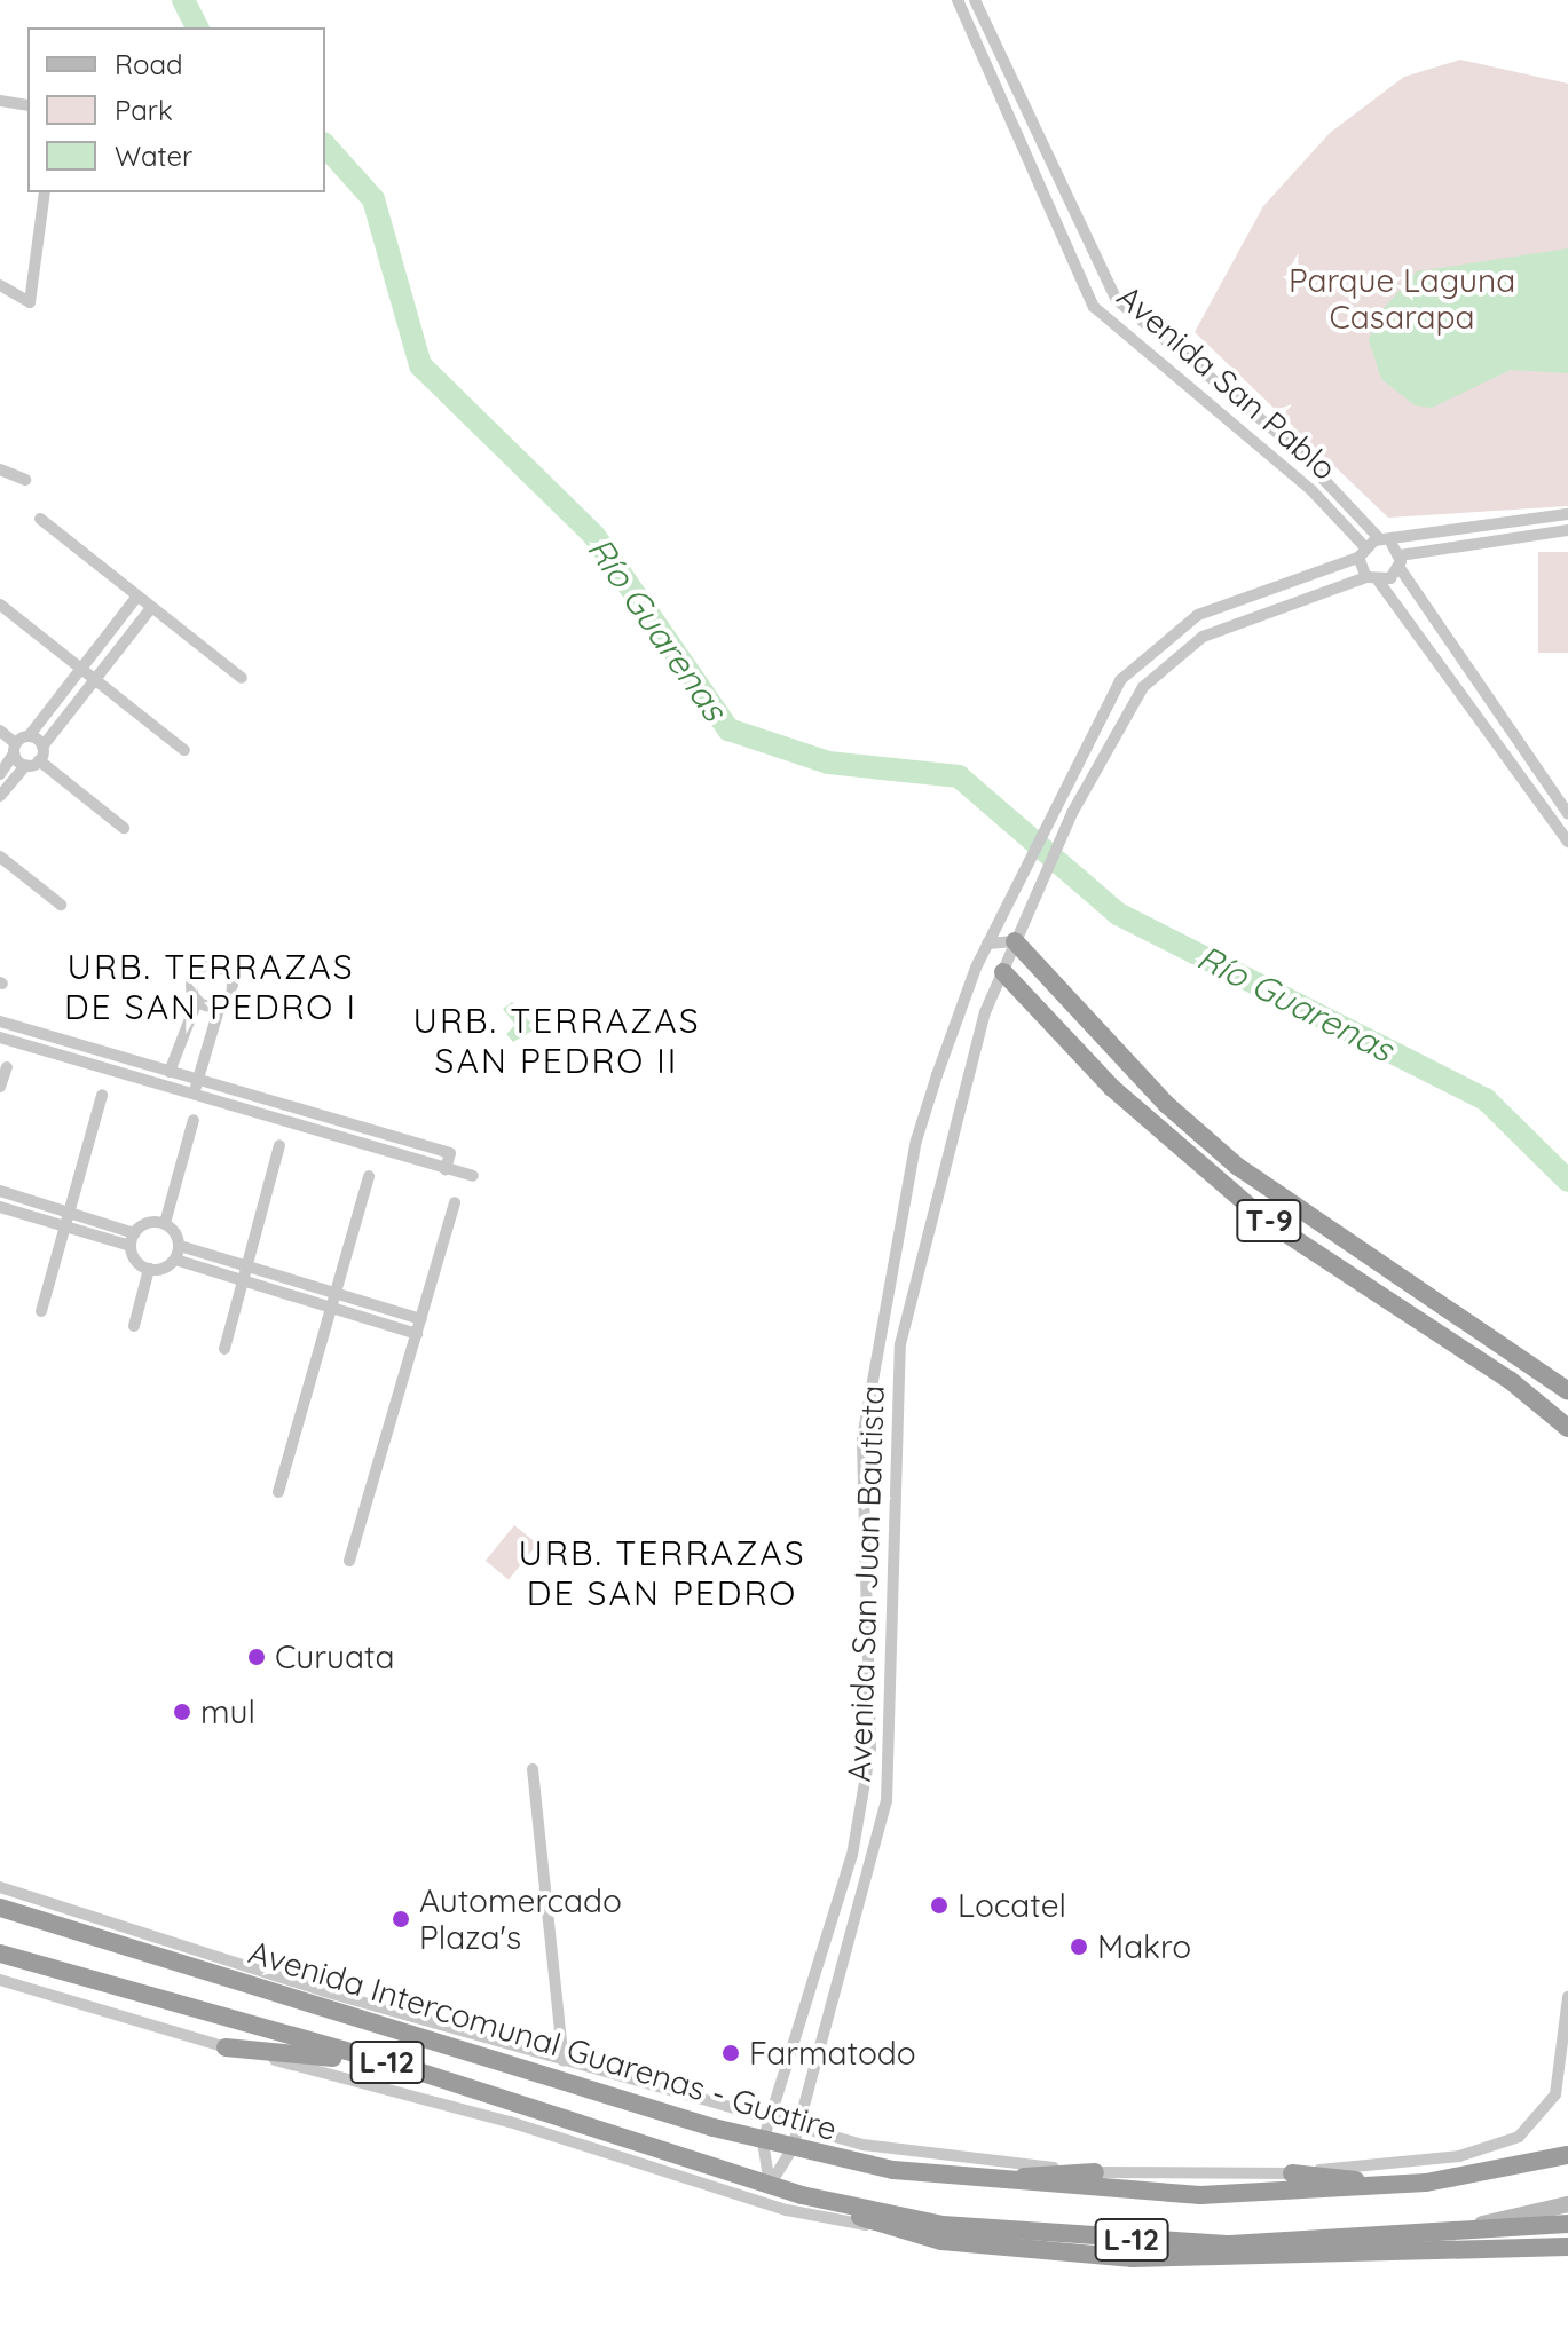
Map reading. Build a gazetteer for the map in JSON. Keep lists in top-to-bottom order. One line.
{"streets":{"highway":["T-9","Avenida Intercomunal Guarenas - Guatire","L-12"],"street":["Avenida San Pablo","Avenida San Juan Bautista"]},"crossings":[["Avenida San Pablo","Avenida San Juan Bautista"],["T-9","Avenida San Juan Bautista"],["Avenida San Juan Bautista","Avenida Intercomunal Guarenas - Guatire"]],"districts":["URB. TERRAZAS DE SAN PEDRO I","URB. TERRAZAS SAN PEDRO II","URB. TERRAZAS DE SAN PEDRO"],"water":["Río Guarenas"],"parks":["Parque Laguna Casarapa"],"places":["Curuata","mul","Locatel","Automercado Plaza's","Makro","Farmatodo"],"legend":["Road","Park","Water"]}
